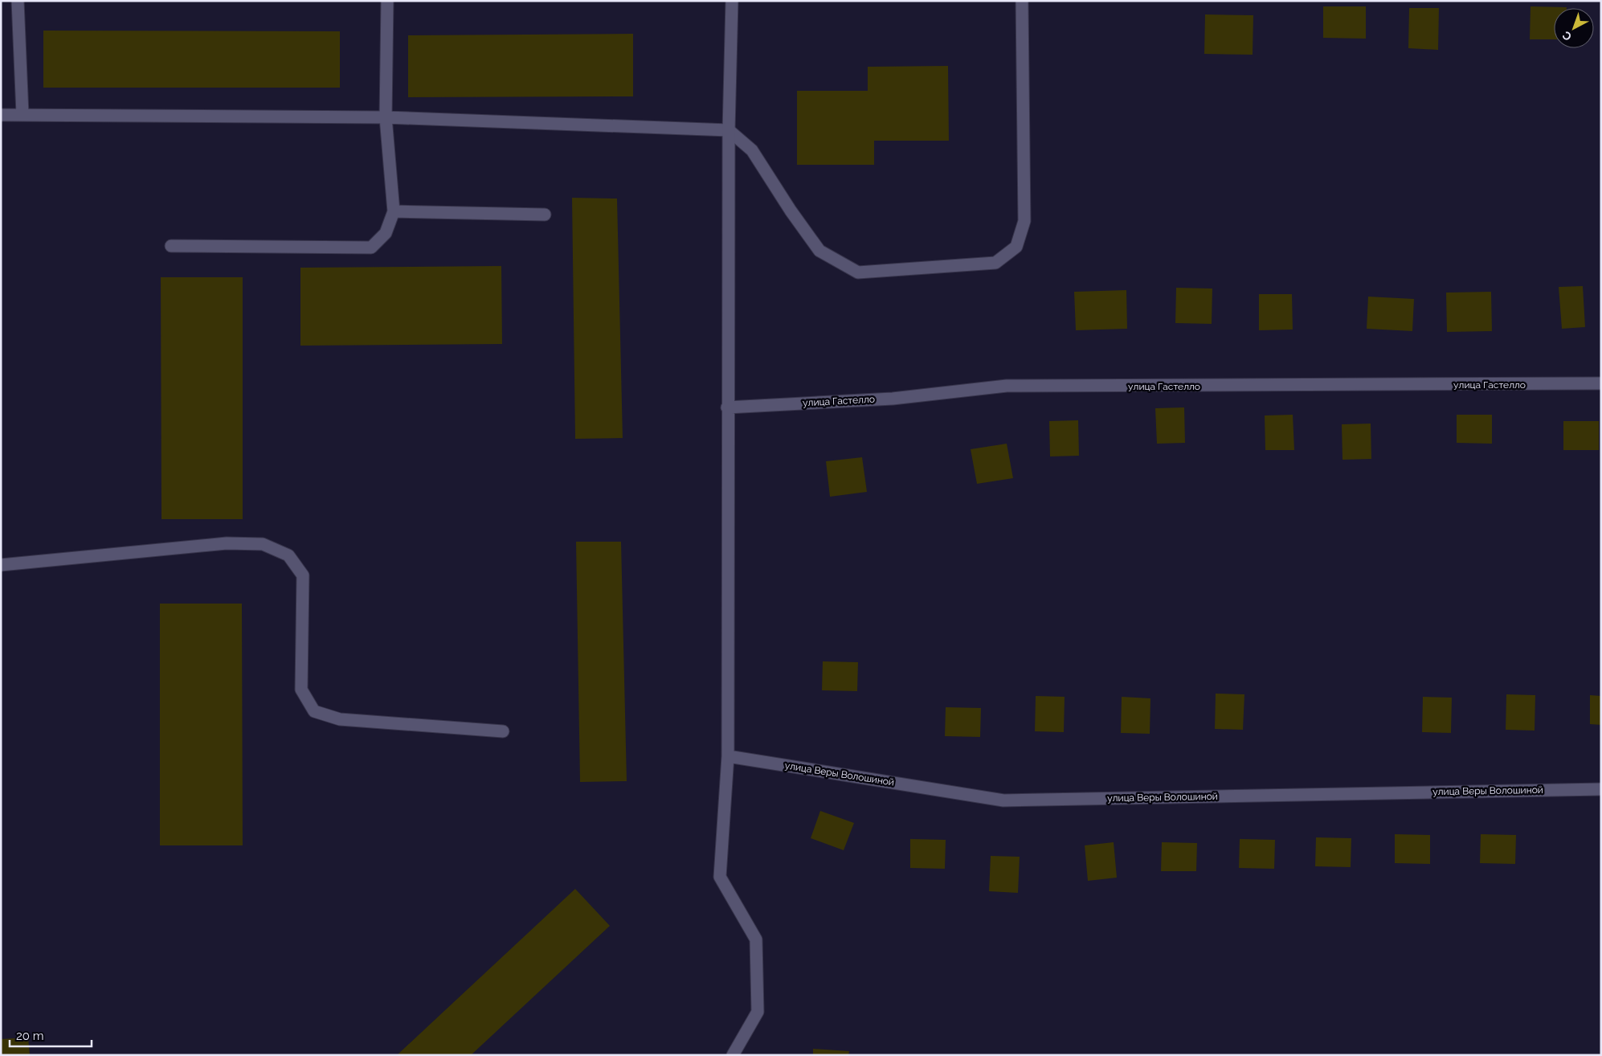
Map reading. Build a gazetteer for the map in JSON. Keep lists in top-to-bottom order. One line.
{"streets":{"street":["улица Гастелло","улица Веры Волошиной"]},"scale_bar":"20 m","north":"bottom left"}
